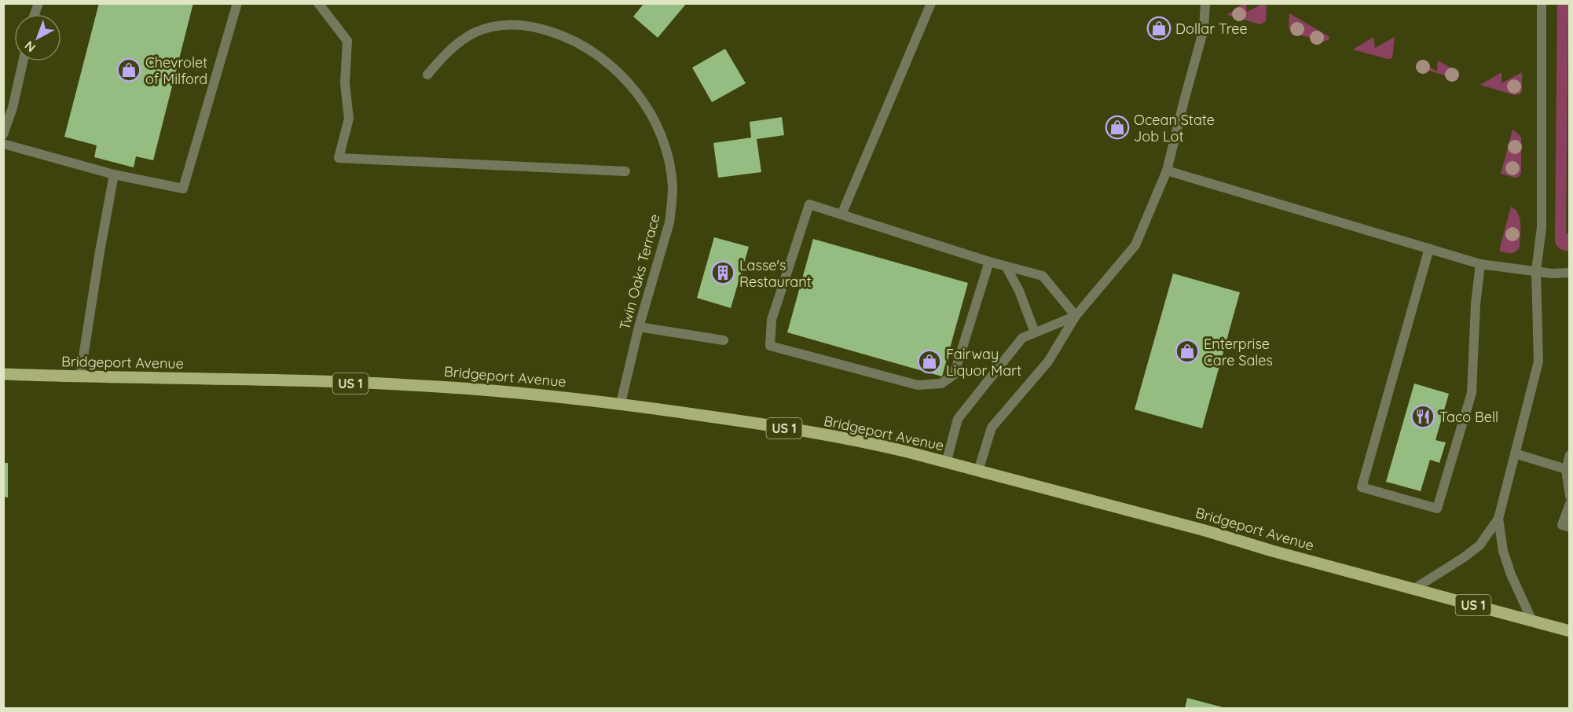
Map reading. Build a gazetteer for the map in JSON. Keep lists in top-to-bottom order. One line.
{"streets":{"main road":["Bridgeport Avenue","US 1"],"street":["Twin Oaks Terrace"]},"crossings":[["Twin Oaks Terrace","Bridgeport Avenue"]],"places":{"shop":["Dollar Tree","Chevrolet of Milford","Ocean State Job Lot","Enterprise Care Sales","Fairway Liquor Mart"],"building":["Lasse's Restaurant"],"restaurant":["Taco Bell"]},"north":"bottom left"}
